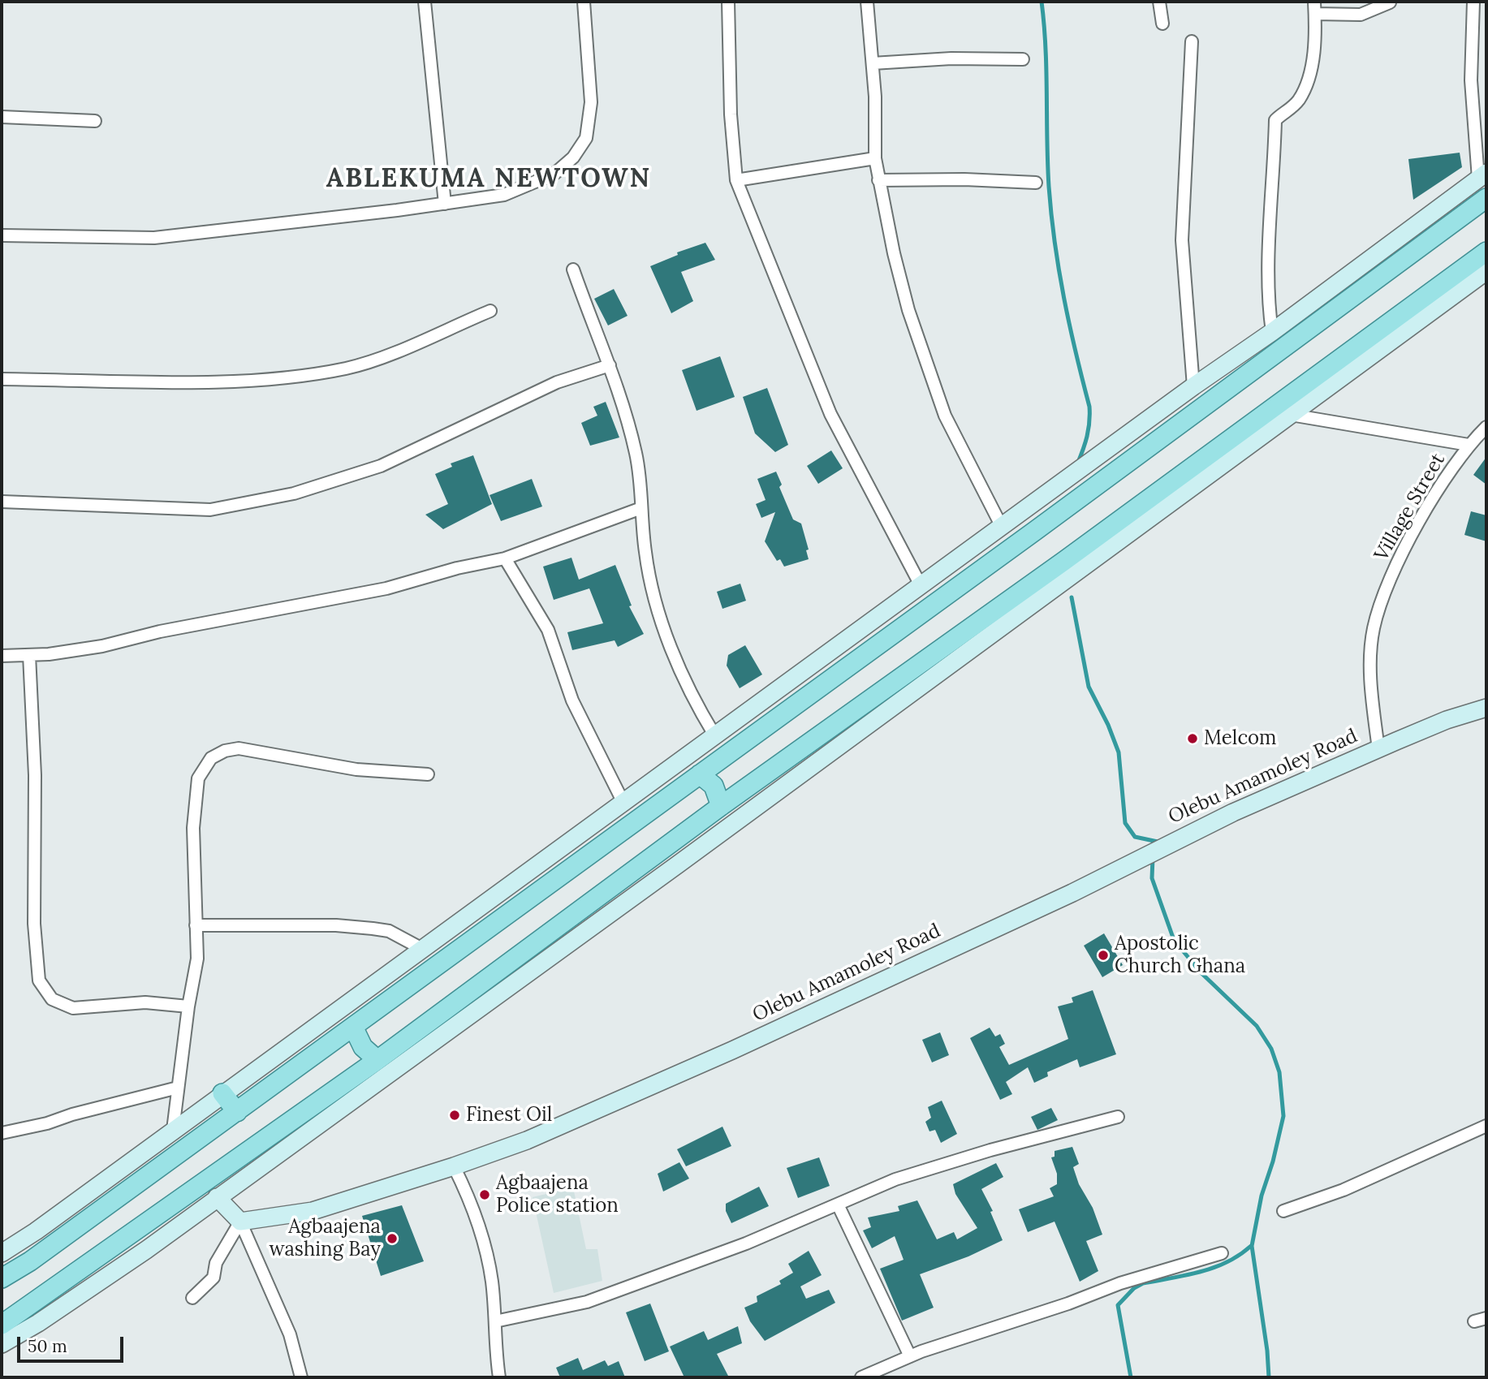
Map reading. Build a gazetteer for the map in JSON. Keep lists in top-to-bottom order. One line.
{"streets":{"street":["Village Street","Olebu Amamoley Road"]},"crossings":[["Village Street","Olebu Amamoley Road"]],"districts":["ABLEKUMA NEWTOWN"],"places":["Melcom","Apostolic Church Ghana","Finest Oil","Agbaajena Police station","Agbaajena washing Bay"],"scale_bar":"50 m"}
